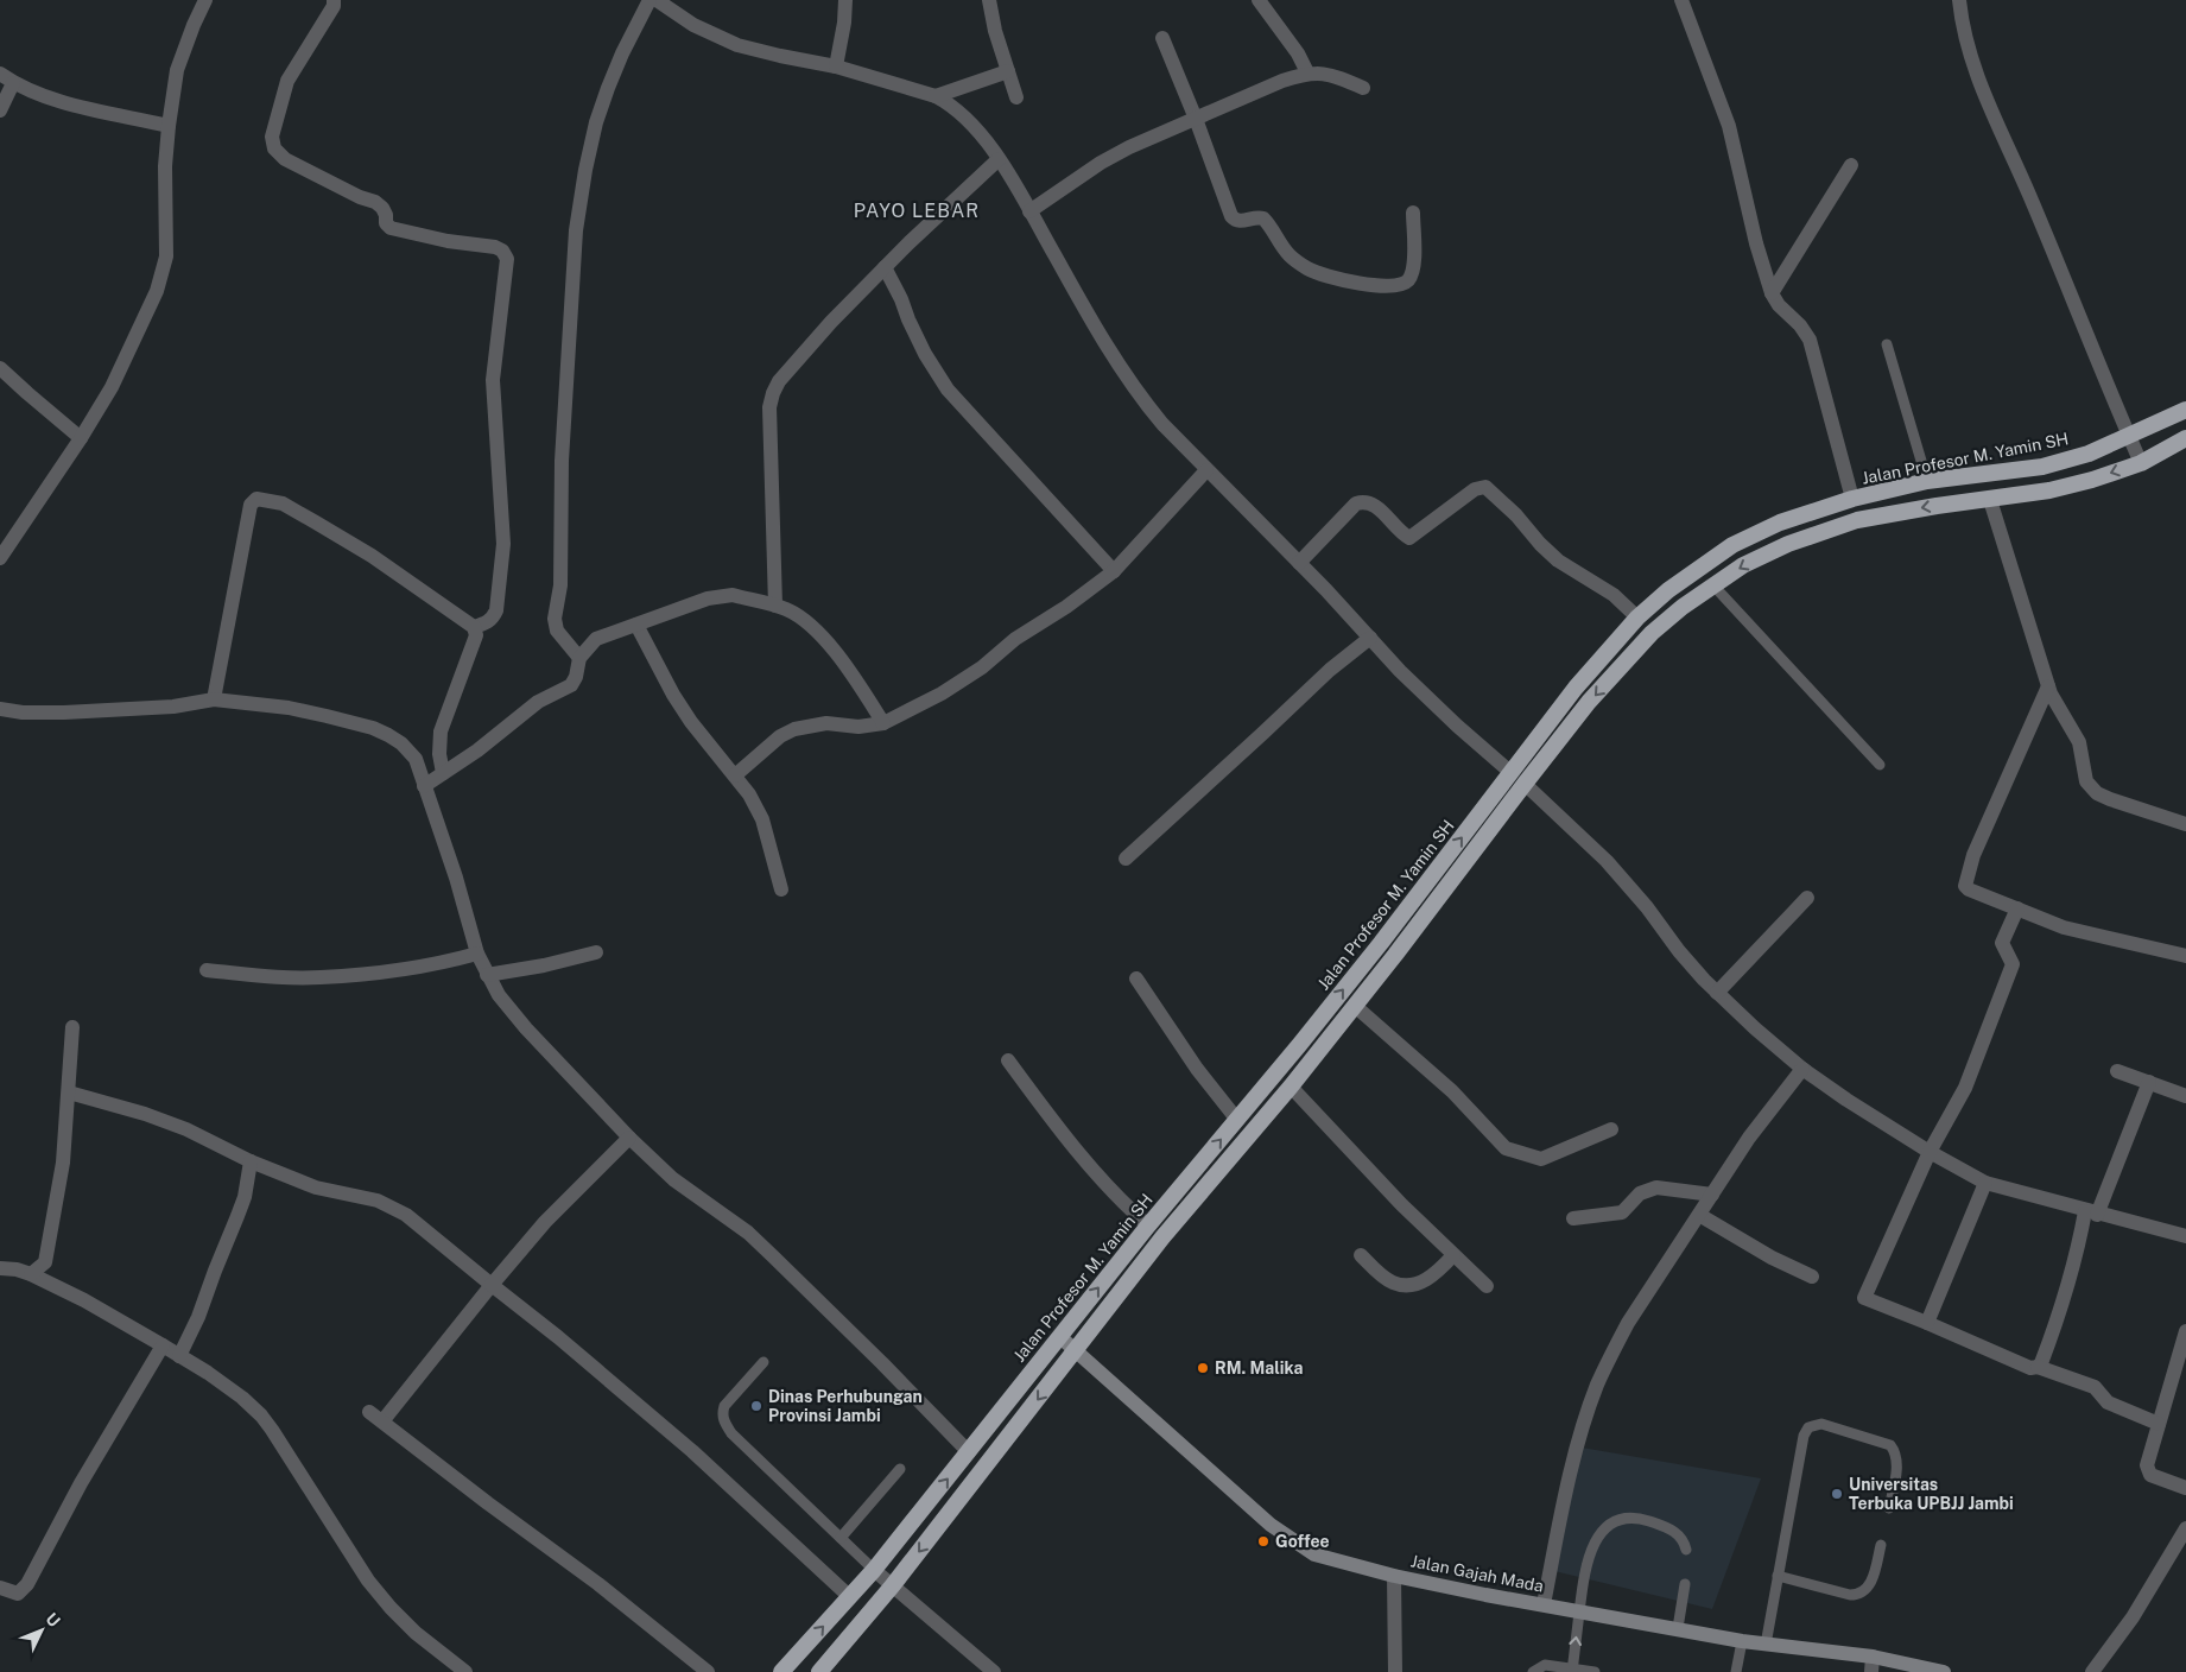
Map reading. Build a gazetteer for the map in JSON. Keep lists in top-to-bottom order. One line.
{"streets":{"highway":["Jalan Profesor M. Yamin SH"],"main road":["Jalan Gajah Mada"]},"crossings":[["Jalan Profesor M. Yamin SH","Jalan Gajah Mada"]],"districts":["PAYO LEBAR"],"places":["RM. Malika","Dinas Perhubungan Provinsi Jambi","Universitas Terbuka UPBJJ Jambi","Goffee"],"north":"top right"}
